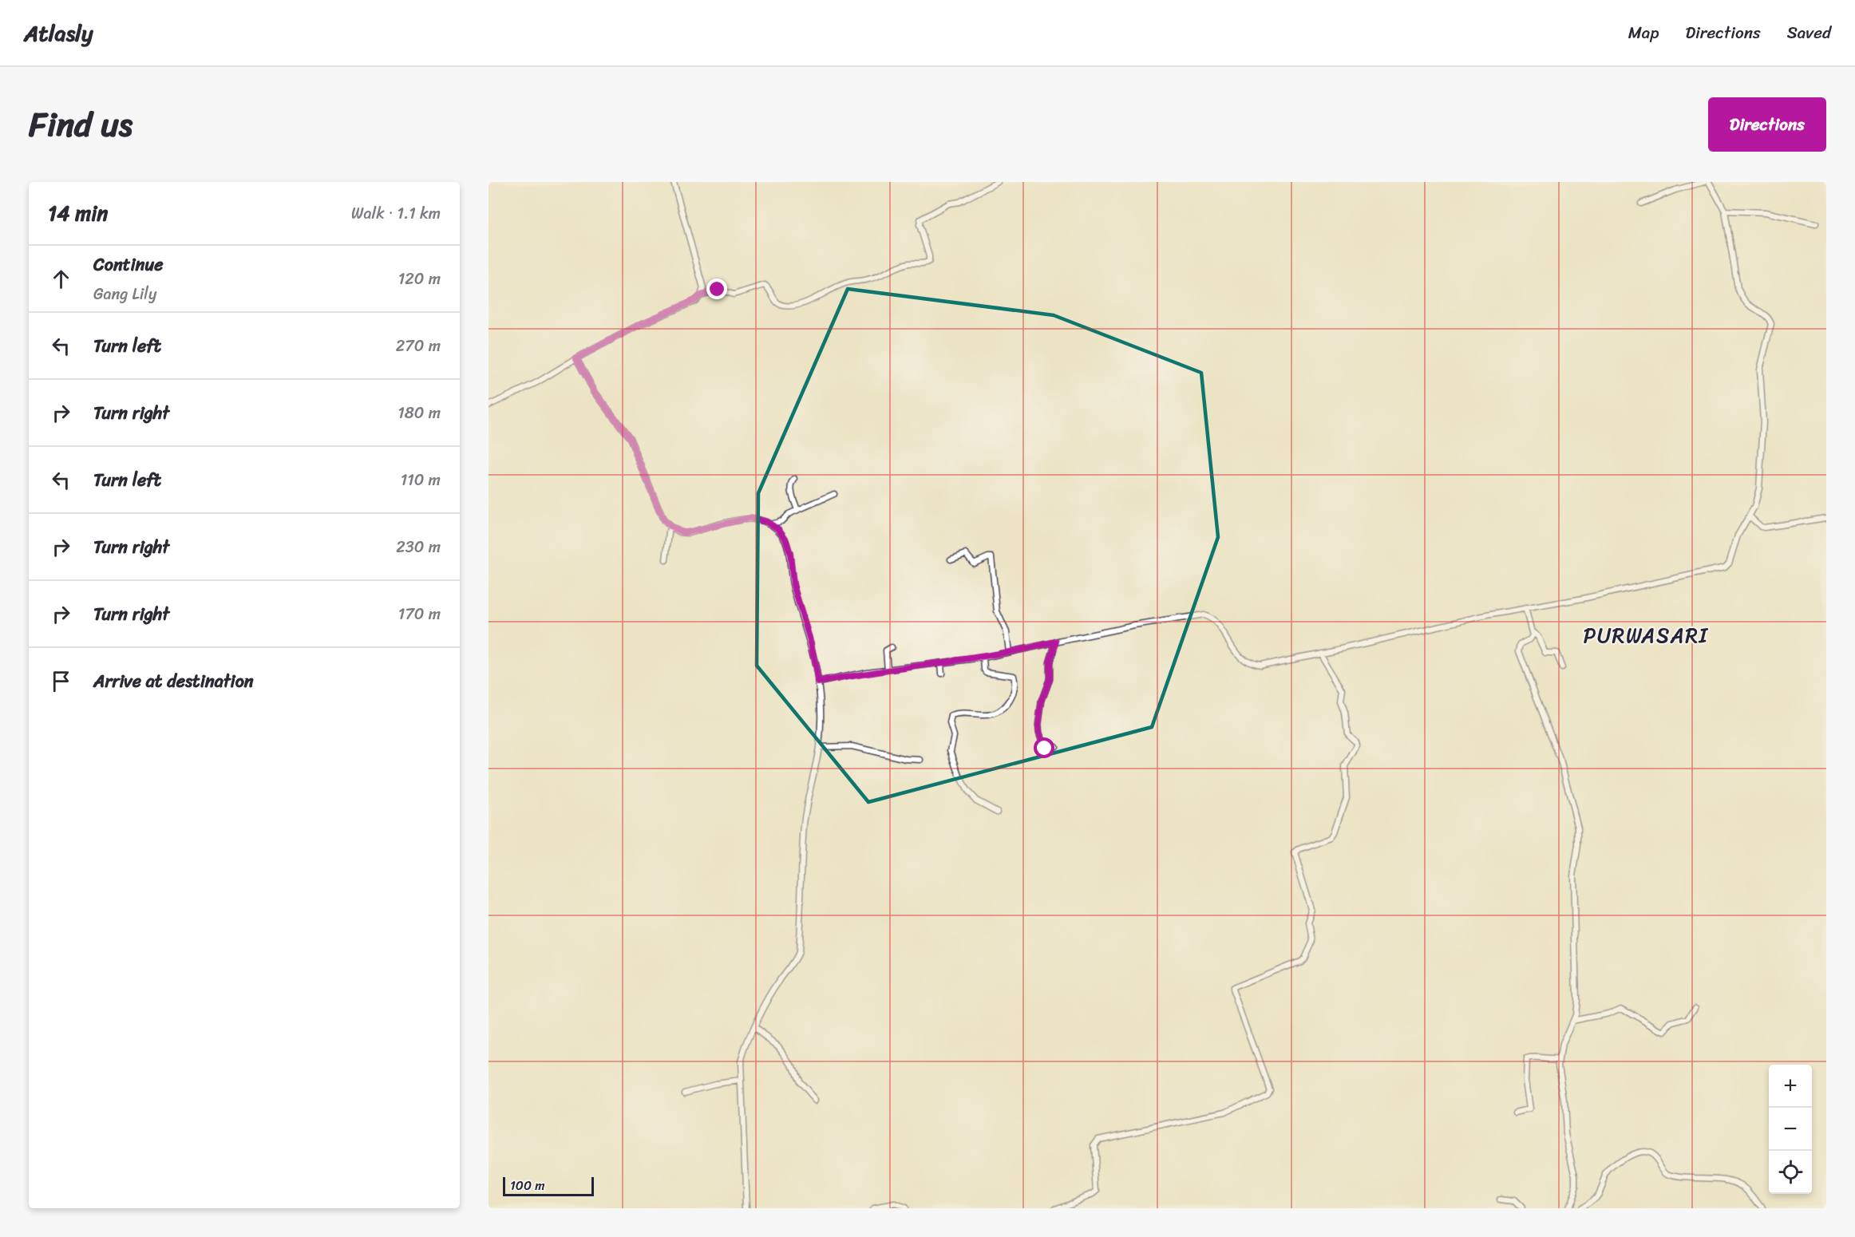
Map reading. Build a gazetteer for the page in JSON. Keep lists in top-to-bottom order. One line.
{"districts":["PURWASARI"],"scale_bar":"100 m","page":{"header":"Atlasly","nav":["Map","Directions","Saved"],"title":"Find us","buttons":"Directions","heading":["14 min","Walk · 1.1 km"],"list":[["Continue","Gang Lily","120 m"],["Turn left","270 m"],["Turn right","180 m"],["Turn left","110 m"],["Turn right","230 m"],["Turn right","170 m"],"Arrive at destination"],"map_buttons":["+","−"],"scale":"100 m"}}
